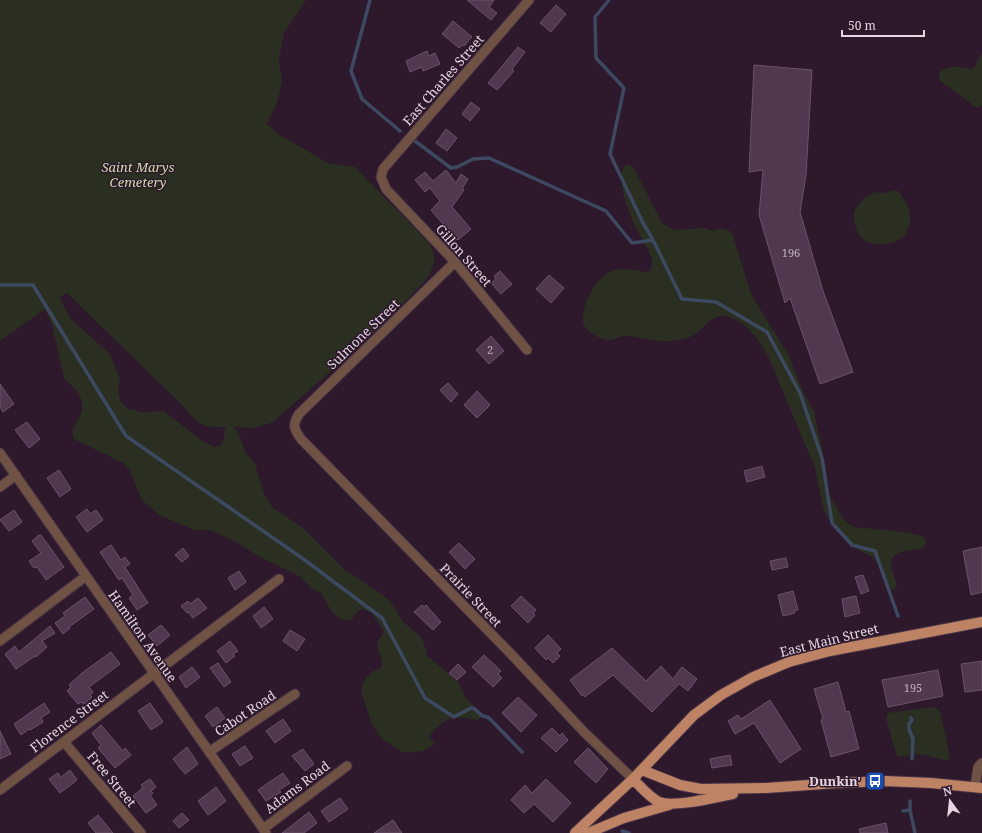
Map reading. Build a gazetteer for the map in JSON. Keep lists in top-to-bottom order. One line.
{"streets":{"main road":["East Main Street"],"street":["East Charles Street","Gillon Street","Sulmone Street","Prairie Street","Hamilton Avenue","Cabot Road","Florence Street","Free Street","Adams Road"]},"crossings":[["East Charles Street","Gillon Street"],["Gillon Street","Sulmone Street"],["Sulmone Street","Prairie Street"],["Prairie Street","East Main Street"],["Hamilton Avenue","Cabot Road"],["Hamilton Avenue","Florence Street"],["Hamilton Avenue","Adams Road"],["Florence Street","Free Street"]],"parks":["Saint Marys Cemetery"],"places":{"bus stop":["Dunkin'"]},"house_numbers":["196","2","195"],"scale_bar":"50 m","north":"top"}
